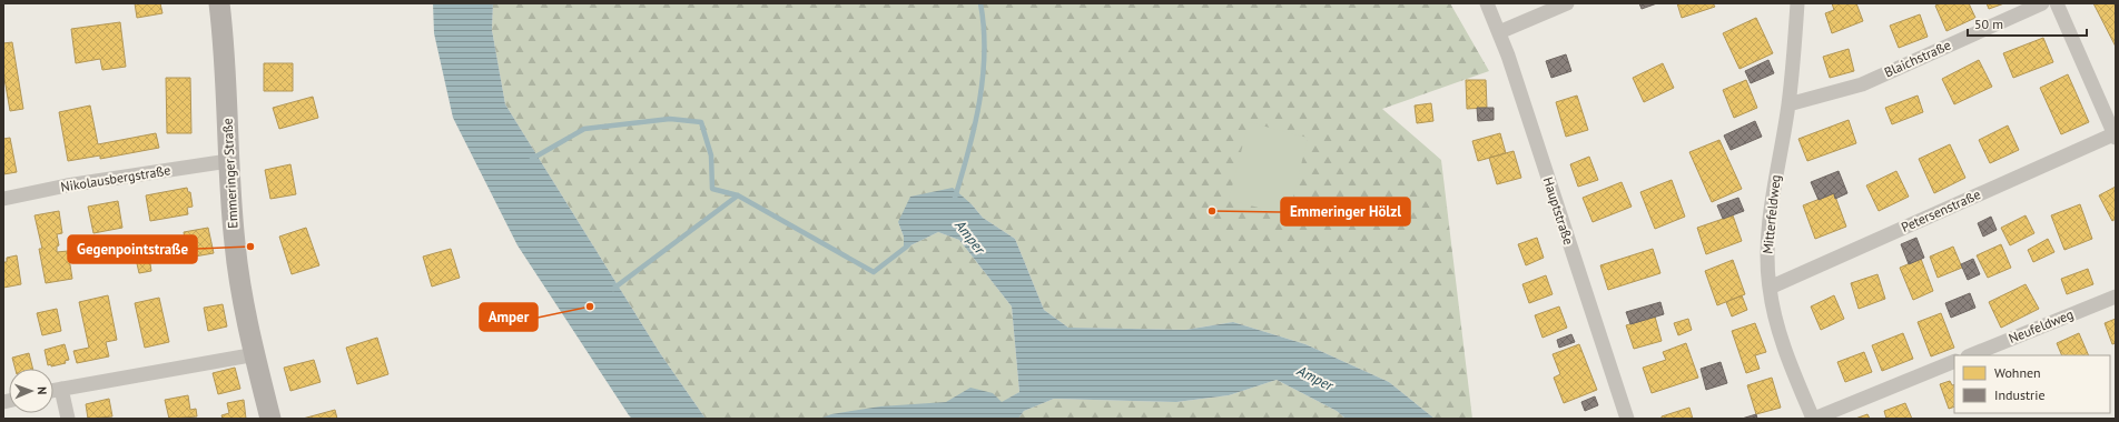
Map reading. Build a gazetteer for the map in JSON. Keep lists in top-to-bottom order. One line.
{"streets":{"street":["Blaichstraße","Emmeringer Straße","Nikolausbergstraße","Hauptstraße","Petersenstraße","Mitterfeldweg","Neufeldweg"]},"crossings":[["Blaichstraße","Mitterfeldweg"],["Emmeringer Straße","Nikolausbergstraße"],["Petersenstraße","Mitterfeldweg"]],"water":["Amper"],"places":["Emmeringer Hölzl","Gegenpointstraße","Amper"],"legend":["Wohnen","Industrie"],"scale_bar":"50 m","north":"right"}
